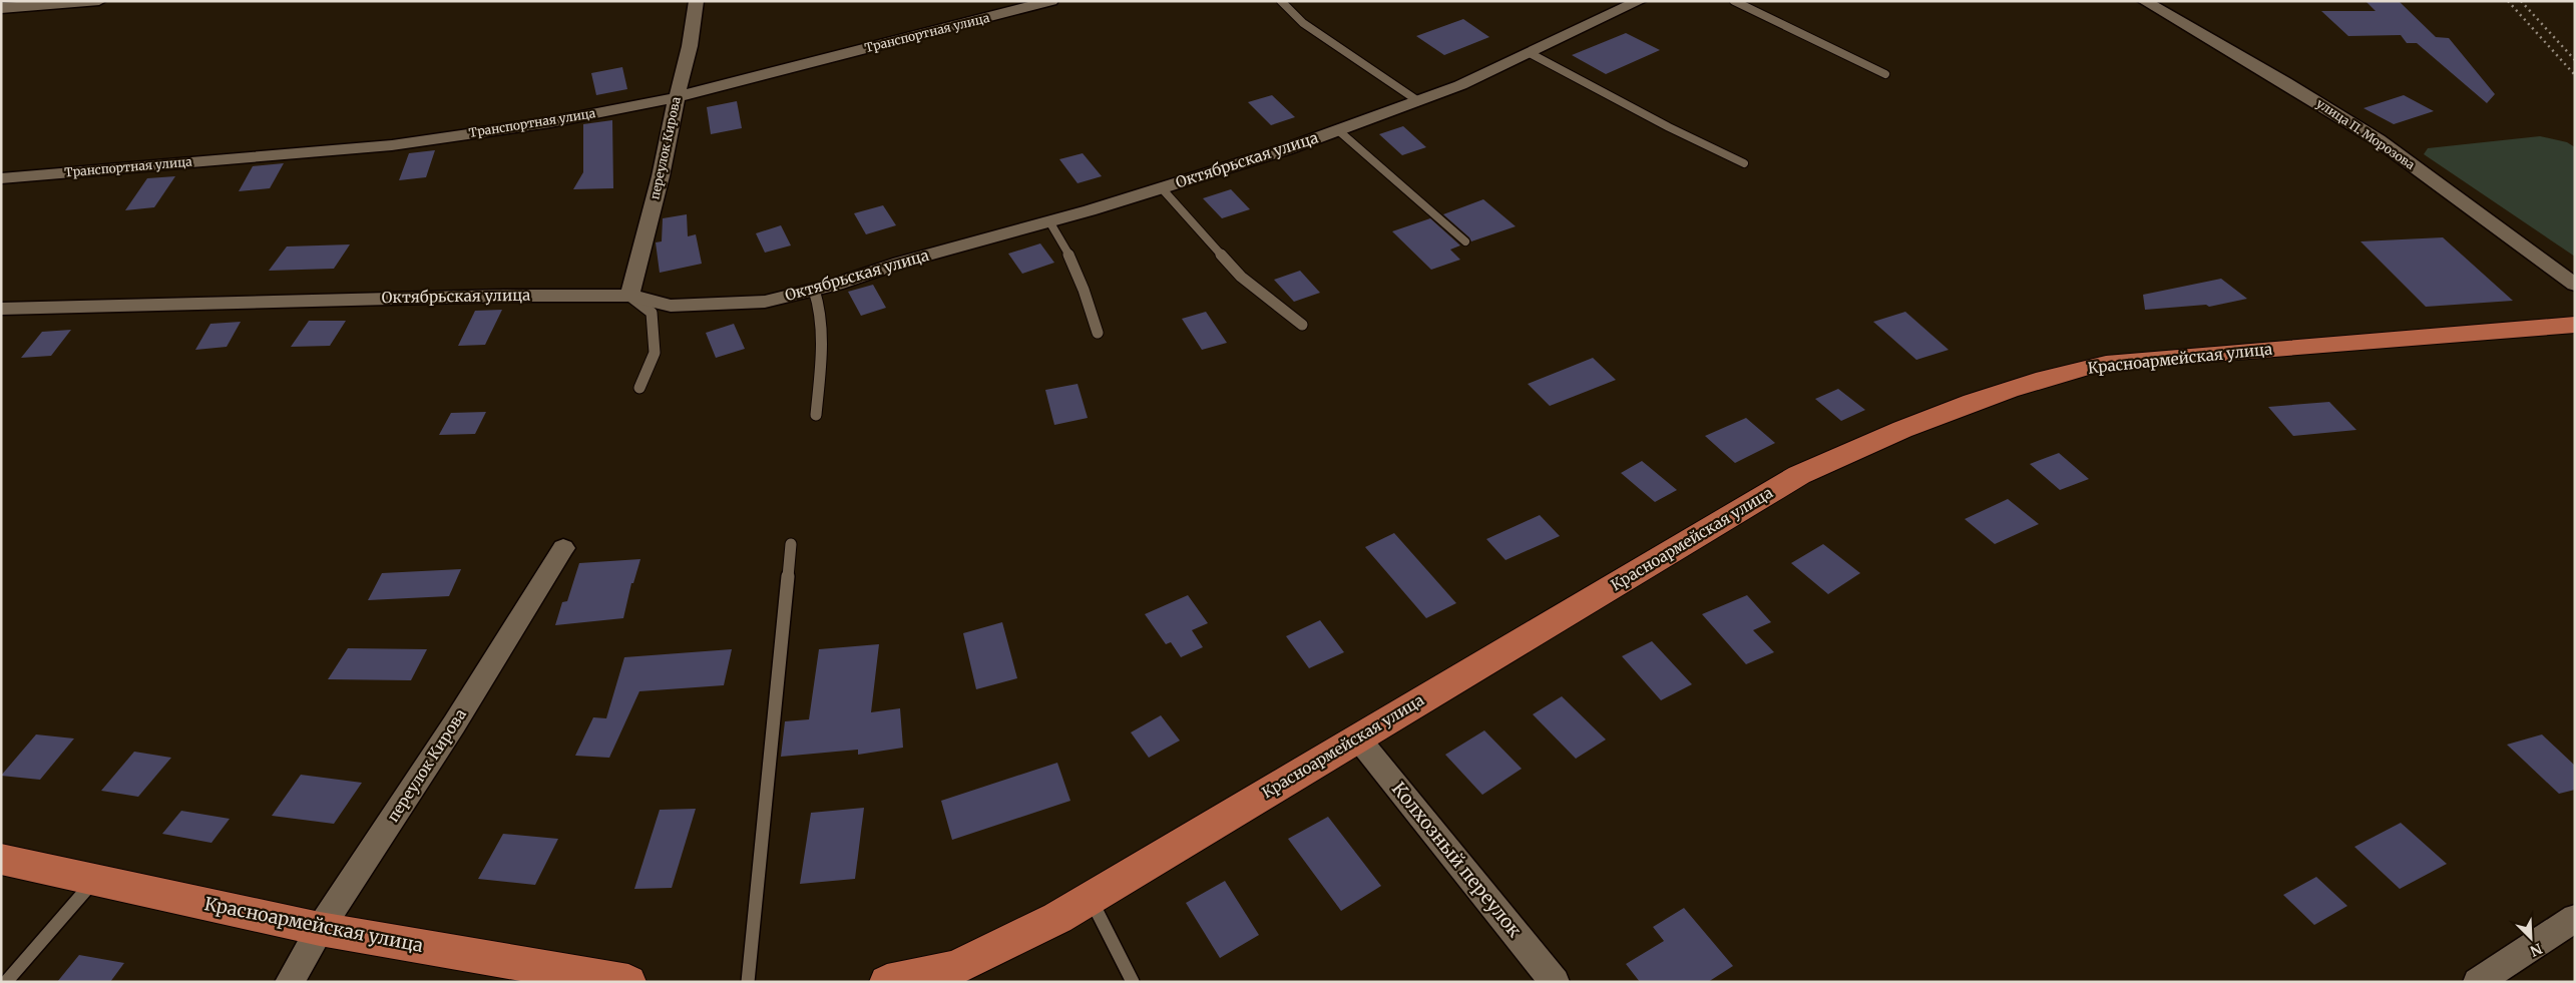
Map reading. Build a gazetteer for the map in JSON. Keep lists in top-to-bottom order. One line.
{"streets":{"main road":["Красноармейская улица"],"street":["Транспортная улица","улица П. Морозова","переулок Кирова","Октябрьская улица","Колхозный переулок"]},"crossings":[["Транспортная улица","переулок Кирова"],["переулок Кирова","Октябрьская улица"],["переулок Кирова","Красноармейская улица"],["Красноармейская улица","Колхозный переулок"]],"north":"bottom right"}
